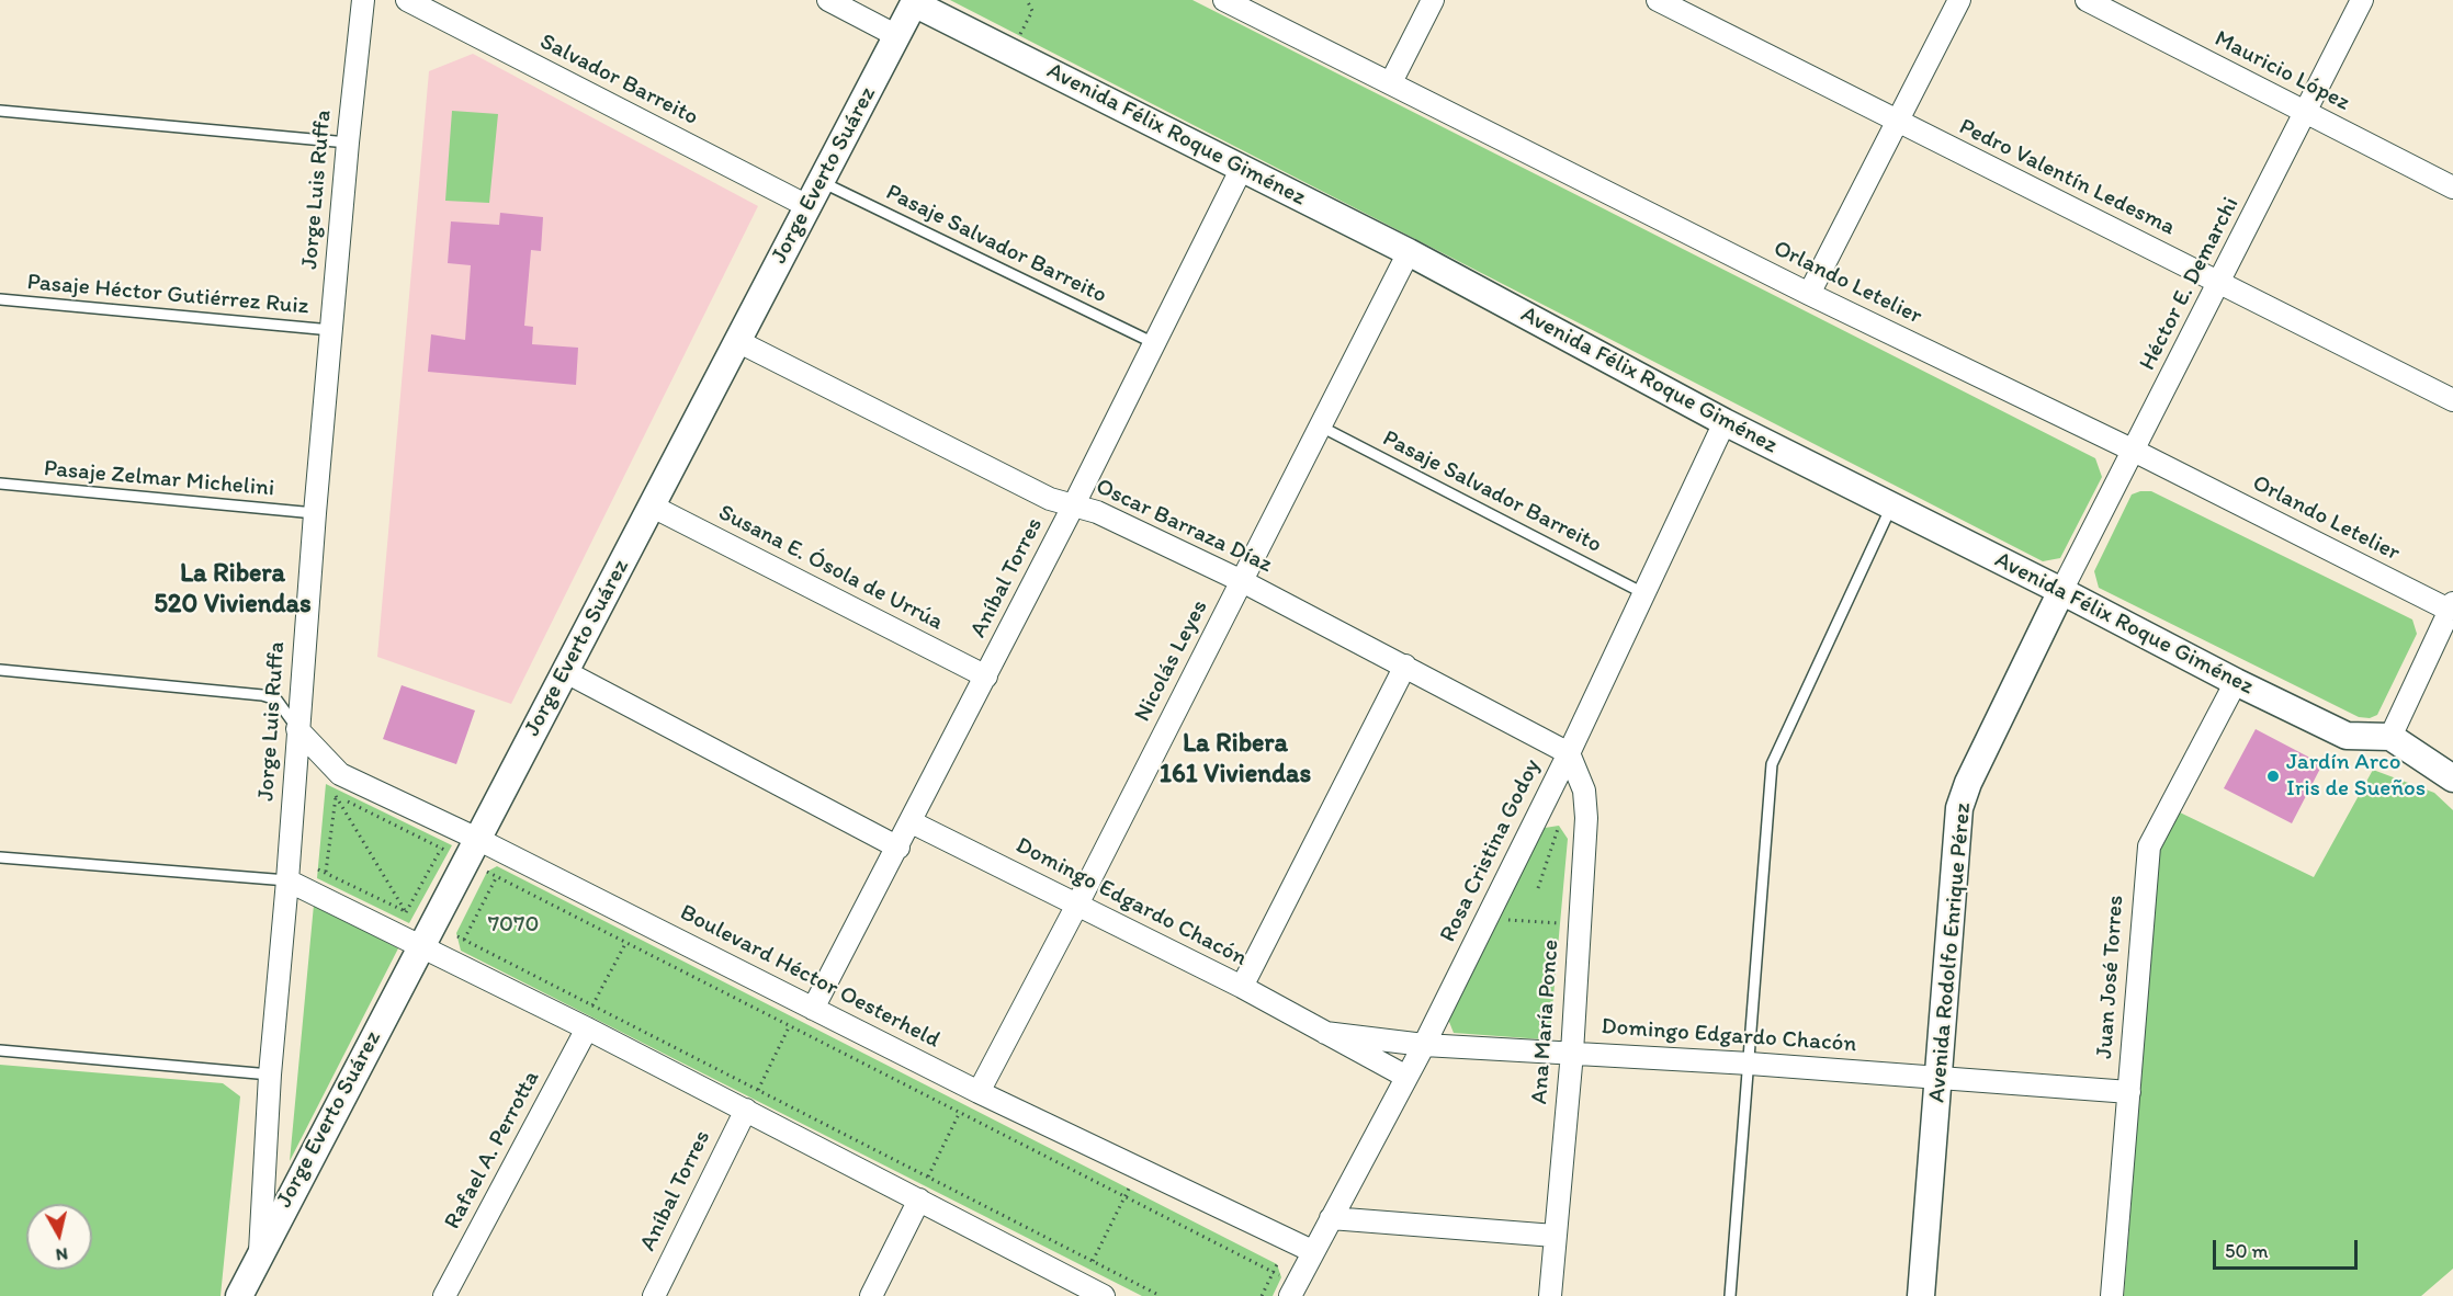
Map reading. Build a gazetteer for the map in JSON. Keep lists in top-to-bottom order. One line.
{"streets":{"street":["Mauricio López","Salvador Barreito","Avenida Félix Roque Giménez","Jorge Everto Suárez","Pedro Valentín Ledesma","Jorge Luis Ruffa","Orlando Letelier","Héctor E. Demarchi","Oscar Barraza Díaz","Susana E. Ósola de Urrúa","Aníbal Torres","Nicolás Leyes","Rosa Cristina Godoy","Domingo Edgardo Chacón","Avenida Rodolfo Enrique Pérez","Boulevard Héctor Oesterheld","Juan José Torres","Ana María Ponce","Rafael A. Perrotta"],"lane":["Pasaje Salvador Barreito","Pasaje Héctor Gutiérrez Ruiz","Pasaje Zelmar Michelini"]},"crossings":[["Mauricio López","Héctor E. Demarchi"],["Salvador Barreito","Jorge Everto Suárez"],["Avenida Félix Roque Giménez","Jorge Everto Suárez"],["Avenida Félix Roque Giménez","Héctor E. Demarchi"],["Avenida Félix Roque Giménez","Aníbal Torres"],["Avenida Félix Roque Giménez","Nicolás Leyes"],["Avenida Félix Roque Giménez","Rosa Cristina Godoy"],["Avenida Félix Roque Giménez","Avenida Rodolfo Enrique Pérez"],["Avenida Félix Roque Giménez","Juan José Torres"],["Jorge Everto Suárez","Jorge Luis Ruffa"],["Jorge Everto Suárez","Pasaje Salvador Barreito"],["Jorge Everto Suárez","Oscar Barraza Díaz"],["Jorge Everto Suárez","Susana E. Ósola de Urrúa"],["Jorge Everto Suárez","Boulevard Héctor Oesterheld"],["Pedro Valentín Ledesma","Héctor E. Demarchi"],["Jorge Luis Ruffa","Pasaje Héctor Gutiérrez Ruiz"],["Jorge Luis Ruffa","Pasaje Zelmar Michelini"],["Jorge Luis Ruffa","Boulevard Héctor Oesterheld"],["Pasaje Salvador Barreito","Aníbal Torres"],["Pasaje Salvador Barreito","Nicolás Leyes"],["Pasaje Salvador Barreito","Rosa Cristina Godoy"],["Orlando Letelier","Héctor E. Demarchi"],["Héctor E. Demarchi","Avenida Rodolfo Enrique Pérez"],["Oscar Barraza Díaz","Aníbal Torres"],["Oscar Barraza Díaz","Nicolás Leyes"],["Oscar Barraza Díaz","Rosa Cristina Godoy"],["Oscar Barraza Díaz","Ana María Ponce"],["Susana E. Ósola de Urrúa","Aníbal Torres"],["Aníbal Torres","Domingo Edgardo Chacón"],["Aníbal Torres","Boulevard Héctor Oesterheld"],["Nicolás Leyes","Domingo Edgardo Chacón"],["Nicolás Leyes","Boulevard Héctor Oesterheld"],["Rosa Cristina Godoy","Domingo Edgardo Chacón"],["Rosa Cristina Godoy","Boulevard Héctor Oesterheld"],["Rosa Cristina Godoy","Ana María Ponce"],["Domingo Edgardo Chacón","Avenida Rodolfo Enrique Pérez"],["Domingo Edgardo Chacón","Juan José Torres"],["Domingo Edgardo Chacón","Ana María Ponce"]],"districts":["La Ribera 520 Viviendas","La Ribera 161 Viviendas"],"parks":["7070"],"places":["Jardín Arco Iris de Sueños"],"scale_bar":"50 m","north":"bottom"}
